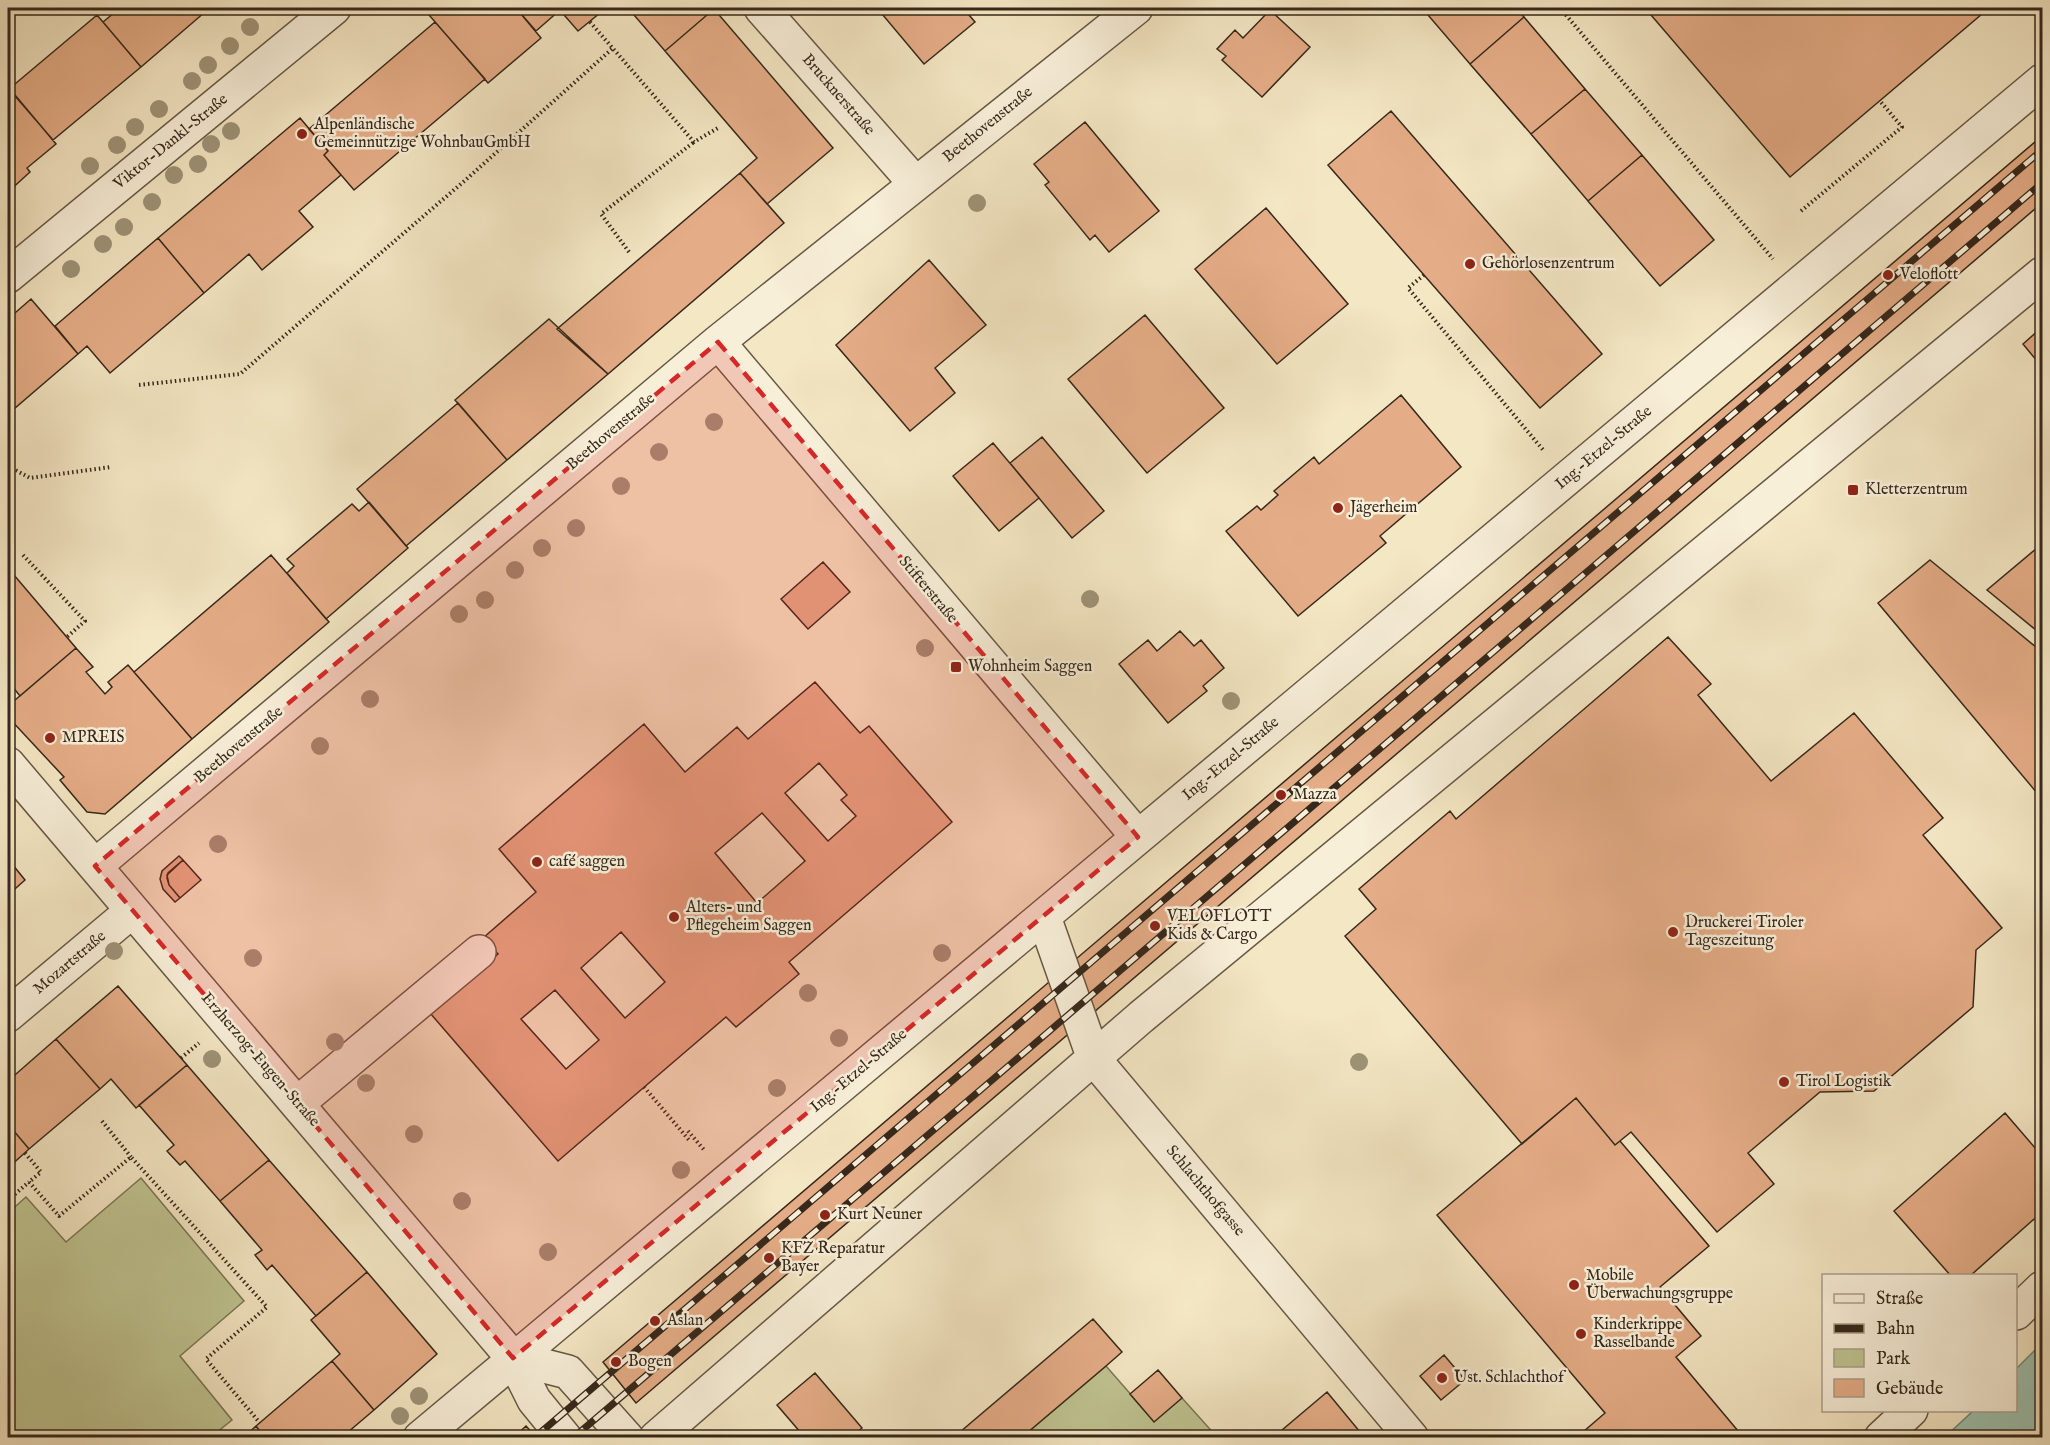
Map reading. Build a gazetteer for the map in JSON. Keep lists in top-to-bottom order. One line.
{"streets":{"street":["Brucknerstraße","Beethovenstraße","Viktor-Dankl-Straße","Ing.-Etzel-Straße","Stifterstraße","Mozartstraße","Erzherzog-Eugen-Straße","Schlachthofgasse"]},"crossings":[["Brucknerstraße","Beethovenstraße"],["Beethovenstraße","Stifterstraße"],["Beethovenstraße","Erzherzog-Eugen-Straße"],["Ing.-Etzel-Straße","Stifterstraße"],["Ing.-Etzel-Straße","Erzherzog-Eugen-Straße"],["Ing.-Etzel-Straße","Schlachthofgasse"],["Mozartstraße","Erzherzog-Eugen-Straße"]],"places":{"other":["Alpenländische Gemeinnützige WohnbauGmbH","Gehörlosenzentrum","Veloflott","Jägerheim","MPREIS","Mazza","café saggen","Alters- und Pflegeheim Saggen","VELOFLOTT Kids & Cargo","Druckerei Tiroler Tageszeitung","Tirol Logistik","Kurt Neuner","KFZ Reparatur Bayer","Mobile Überwachungsgruppe","Aslan","Kinderkrippe Rasselbande","Bogen","Ust. Schlachthof"],"transit":["Kletterzentrum","Wohnheim Saggen"]},"legend":["Straße","Bahn","Park","Gebäude"]}
